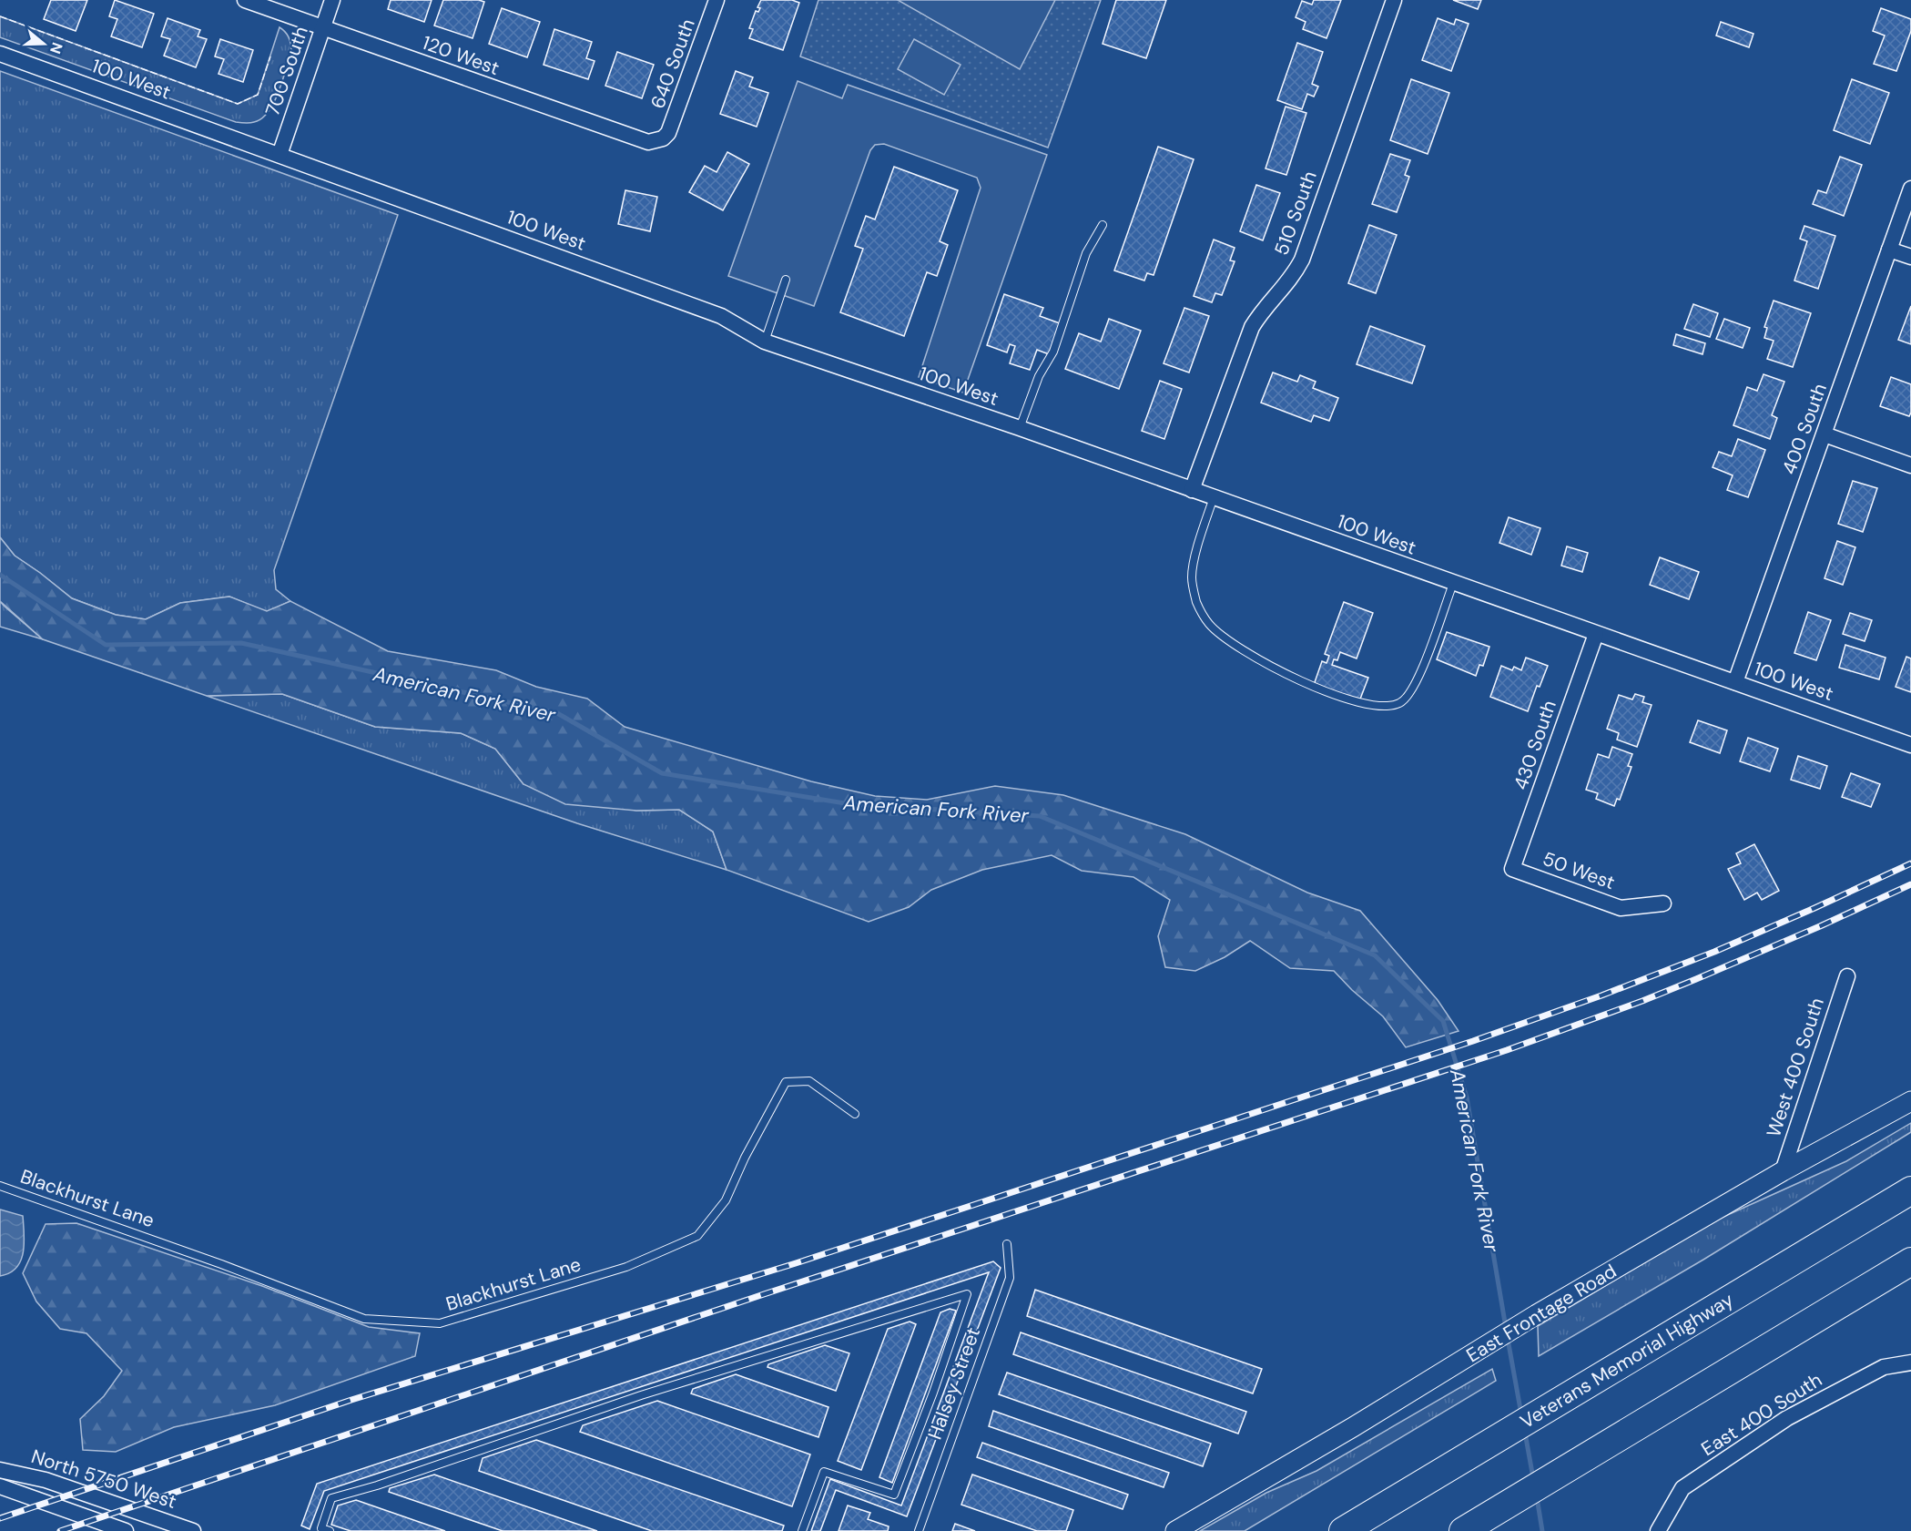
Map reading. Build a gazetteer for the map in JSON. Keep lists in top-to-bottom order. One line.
{"streets":{"highway":["Veterans Memorial Highway"],"street":["120 West","640 South","700 South","100 West","510 South","400 South","430 South","50 West","West 400 South","East Frontage Road","East 400 South","North 5750 West"],"lane":["Blackhurst Lane","Halsey Street"]},"crossings":[["120 West","640 South"],["120 West","700 South"],["700 South","100 West"],["100 West","510 South"],["100 West","400 South"],["100 West","430 South"],["430 South","50 West"],["West 400 South","East Frontage Road"]],"water":["American Fork River"],"north":"right"}
